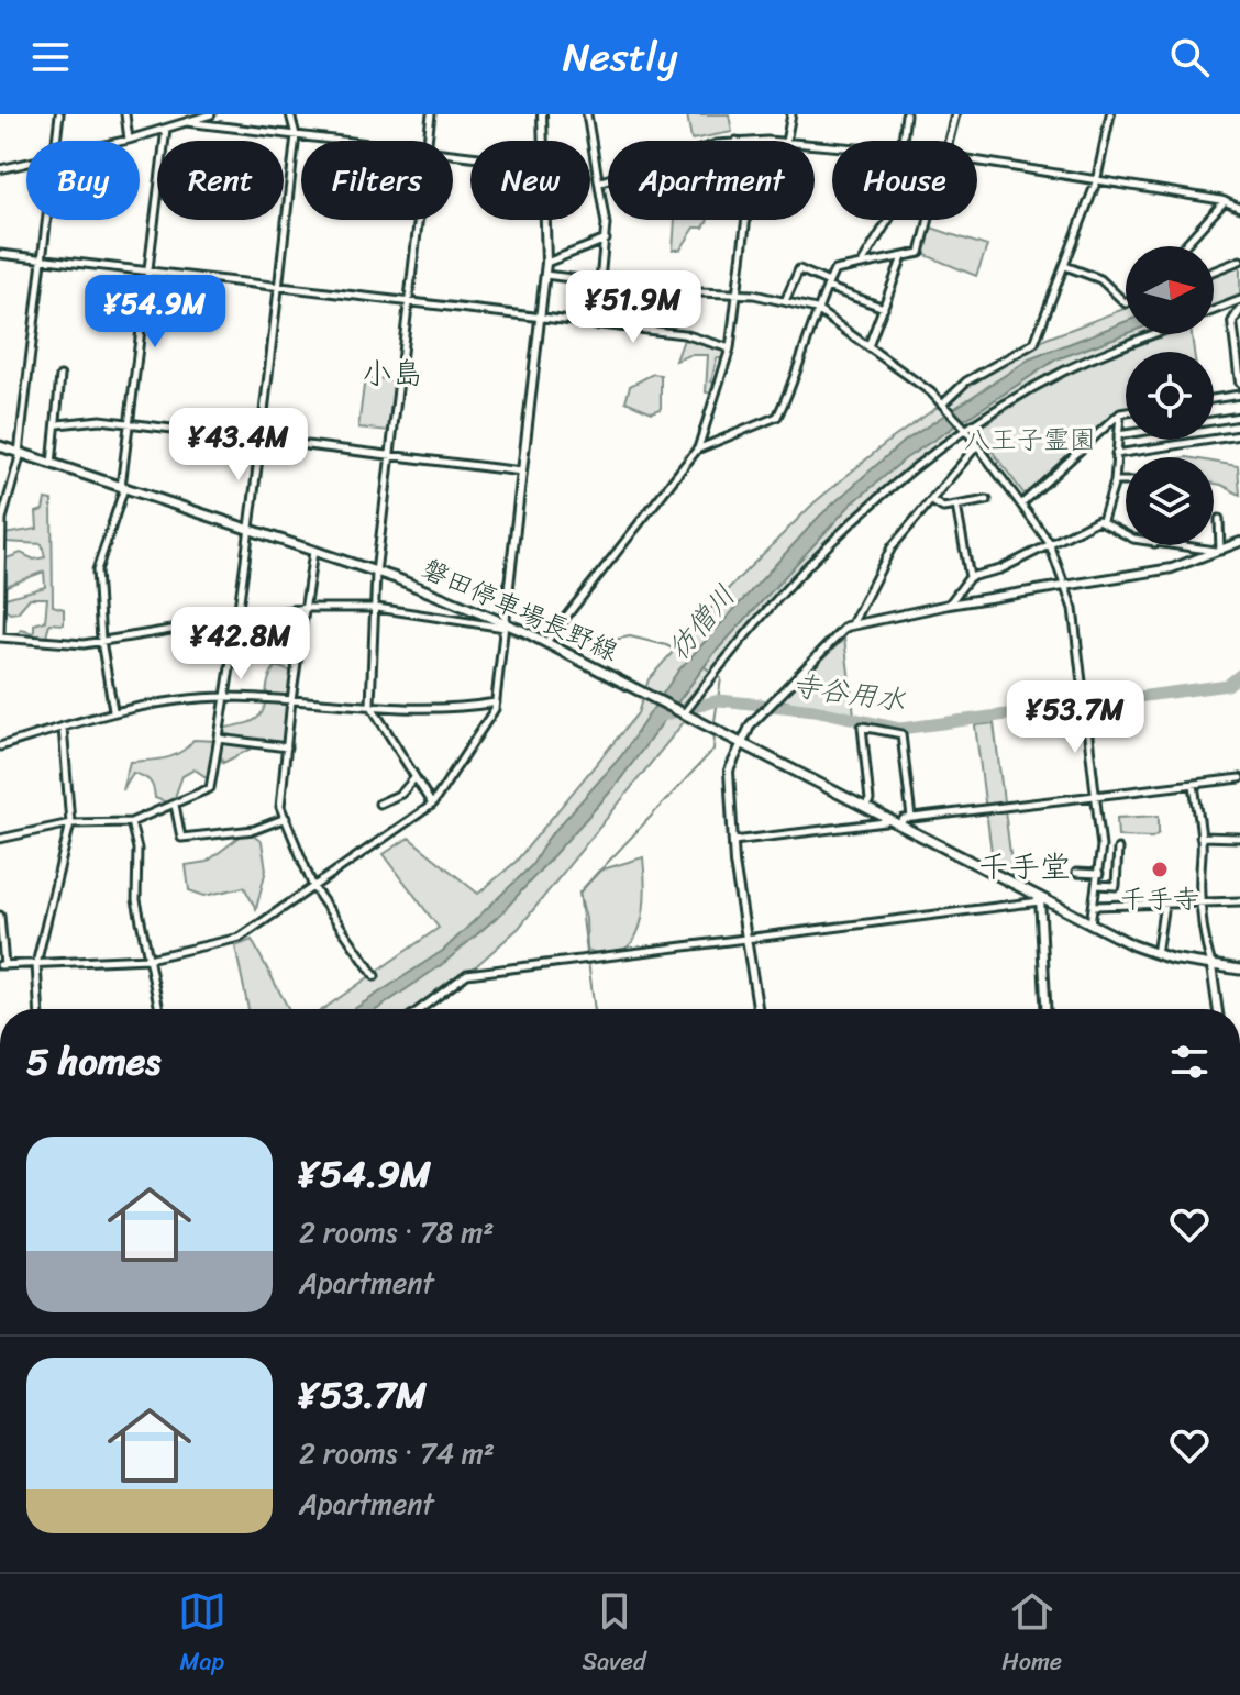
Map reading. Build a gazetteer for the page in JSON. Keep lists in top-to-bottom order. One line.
{"streets":{"main road":["磐田停車場長野線"]},"districts":["小島","千手堂"],"water":["彷僧川","寺谷用水"],"parks":["八王子霊園"],"places":["千手寺"],"north":"right","page":{"header":"Nestly","chip":["Buy","Rent","Filters","New","Apartment","House"],"price":["¥51.9M","¥54.9M","¥43.4M","¥42.8M","¥53.7M"],"heading":"5 homes","list":[{"name":"¥54.9M","note":"2 rooms · 78 m² · Apartment"},{"name":"¥53.7M","note":"2 rooms · 74 m² · Apartment"}],"tabs":["Map","Saved","Home"]}}
